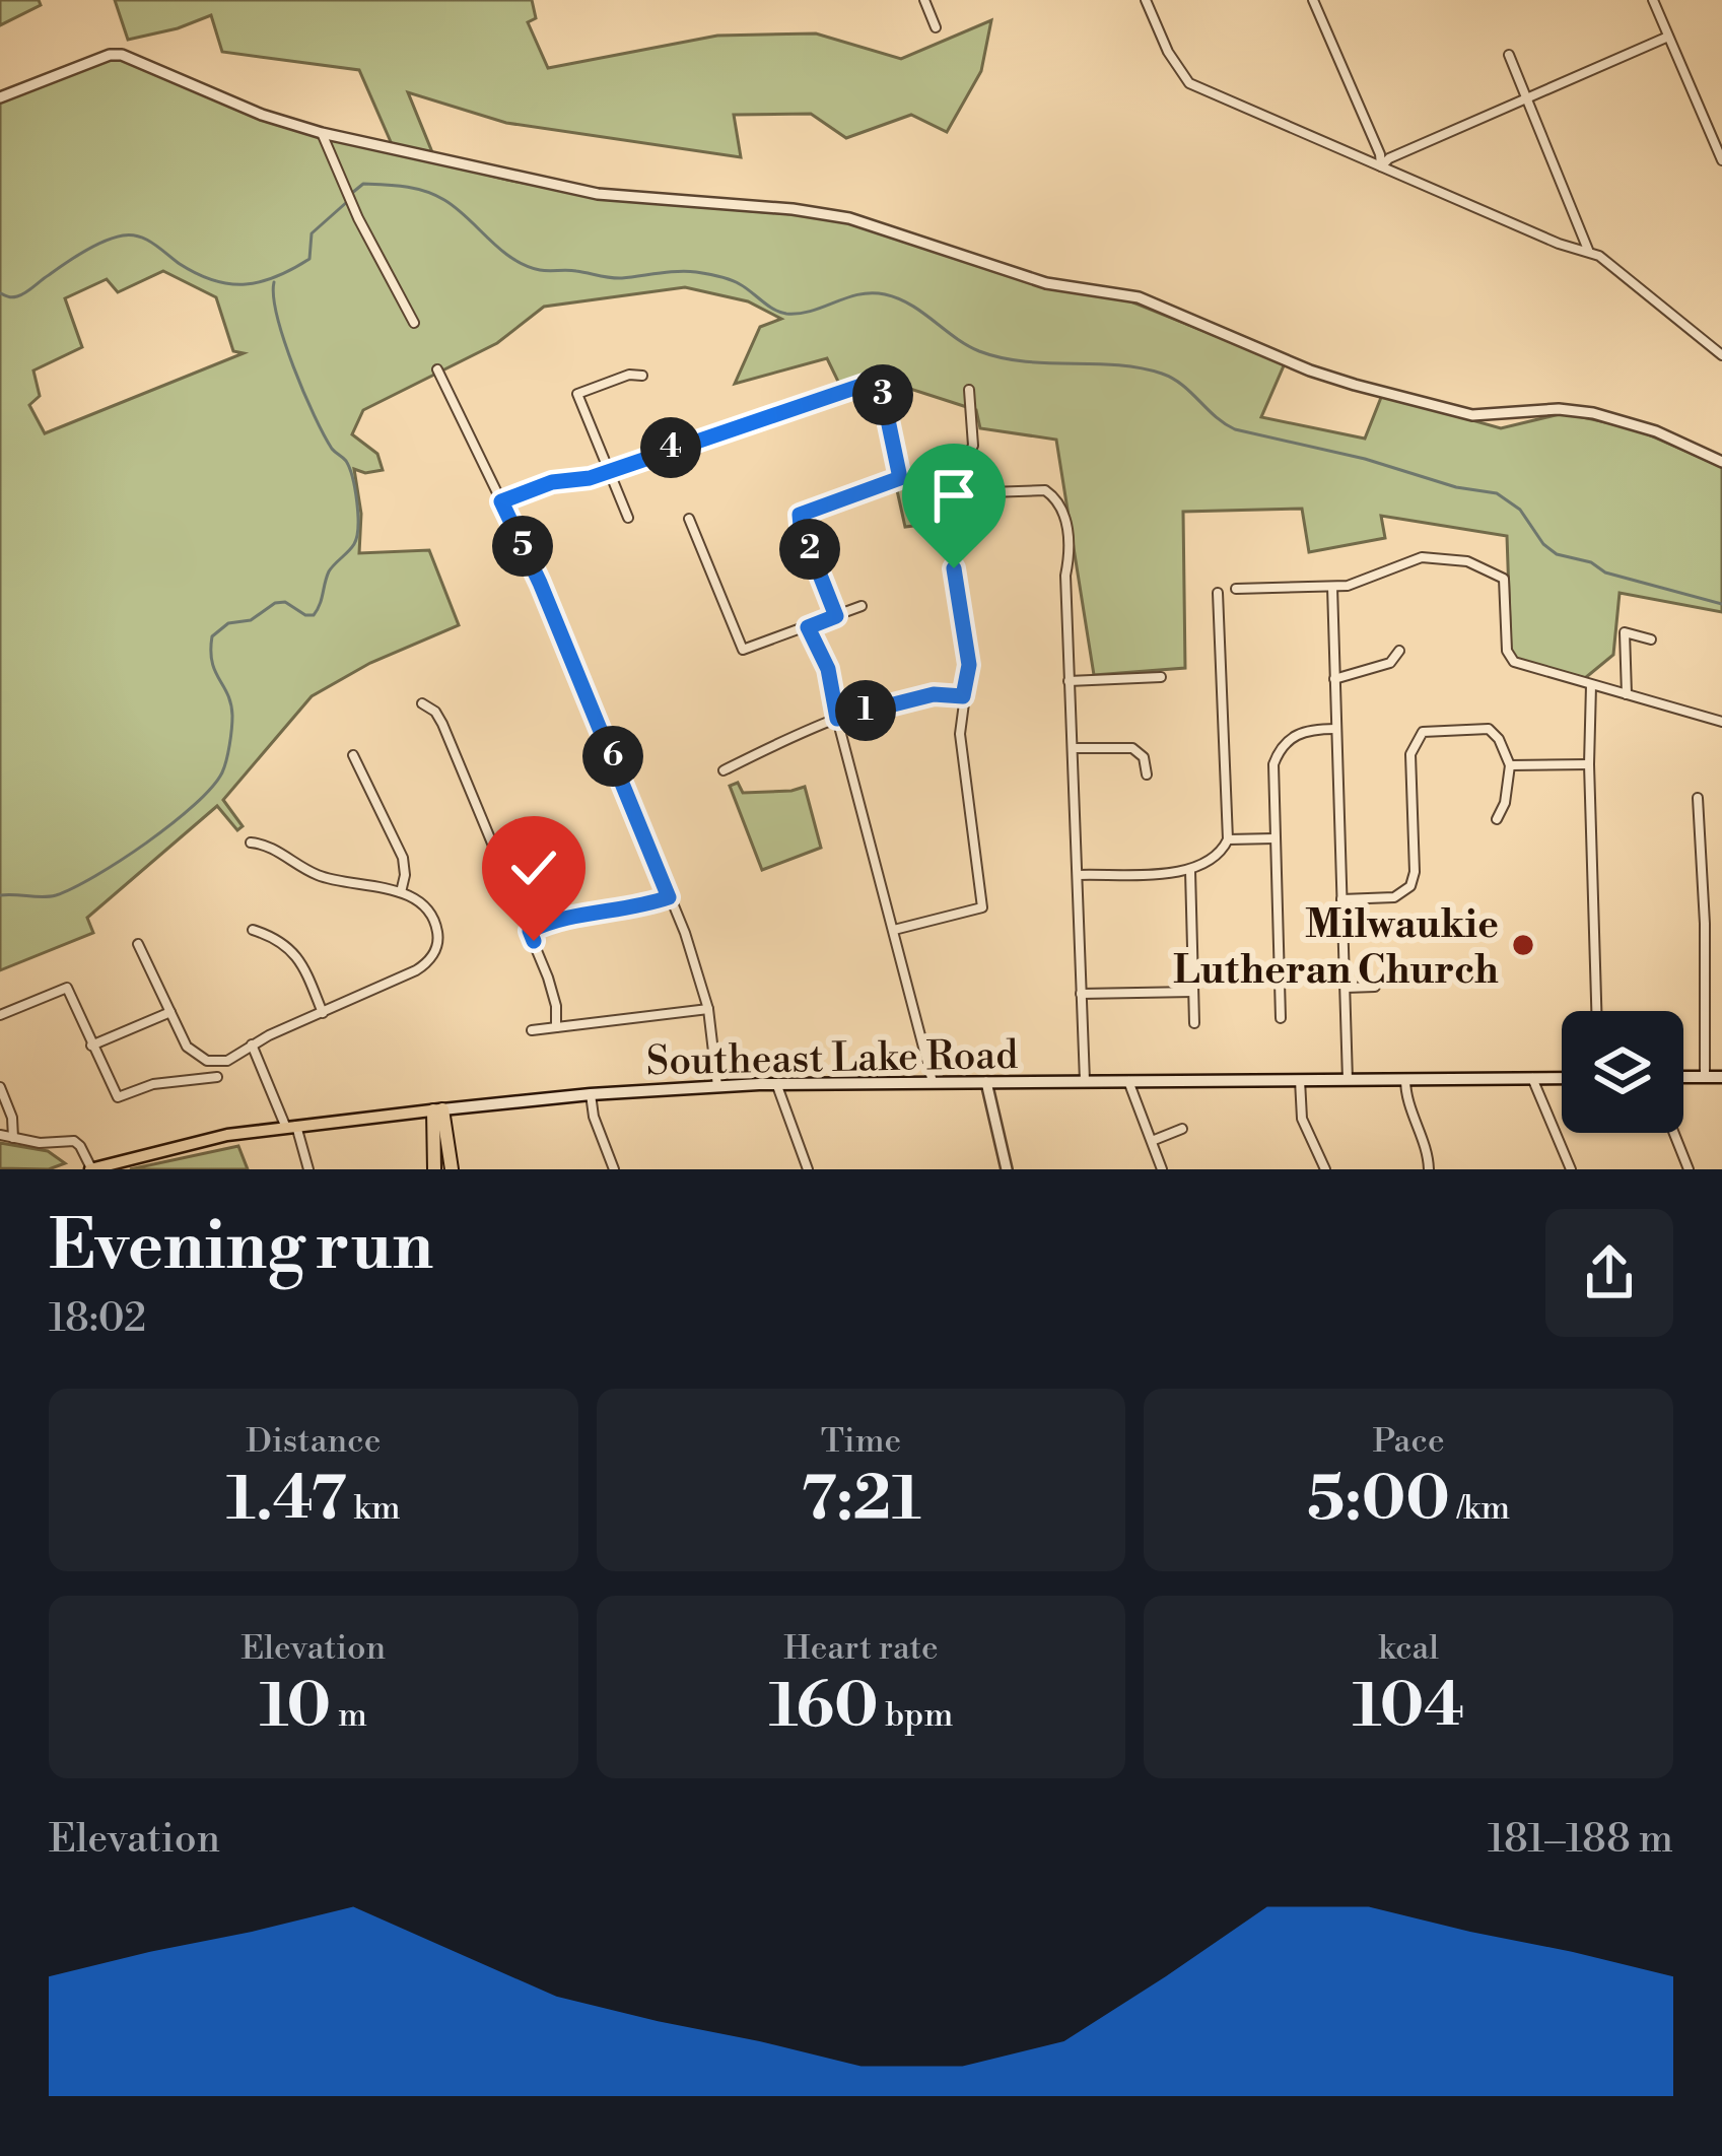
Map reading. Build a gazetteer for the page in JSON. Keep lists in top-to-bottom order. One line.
{"streets":{"main road":["Southeast Lake Road"]},"places":["Milwaukie Lutheran Church"],"page":{"pins":["3","4","5","2","1","6"],"heading":["Evening run","18:02"],"stats":[["Distance","1.47 km"],["Time","7:21"],["Pace","5:00 /km"],["Elevation","10 m"],["Heart rate","160 bpm"],["kcal","104"]],"chart":["Elevation","181–188 m"]}}
